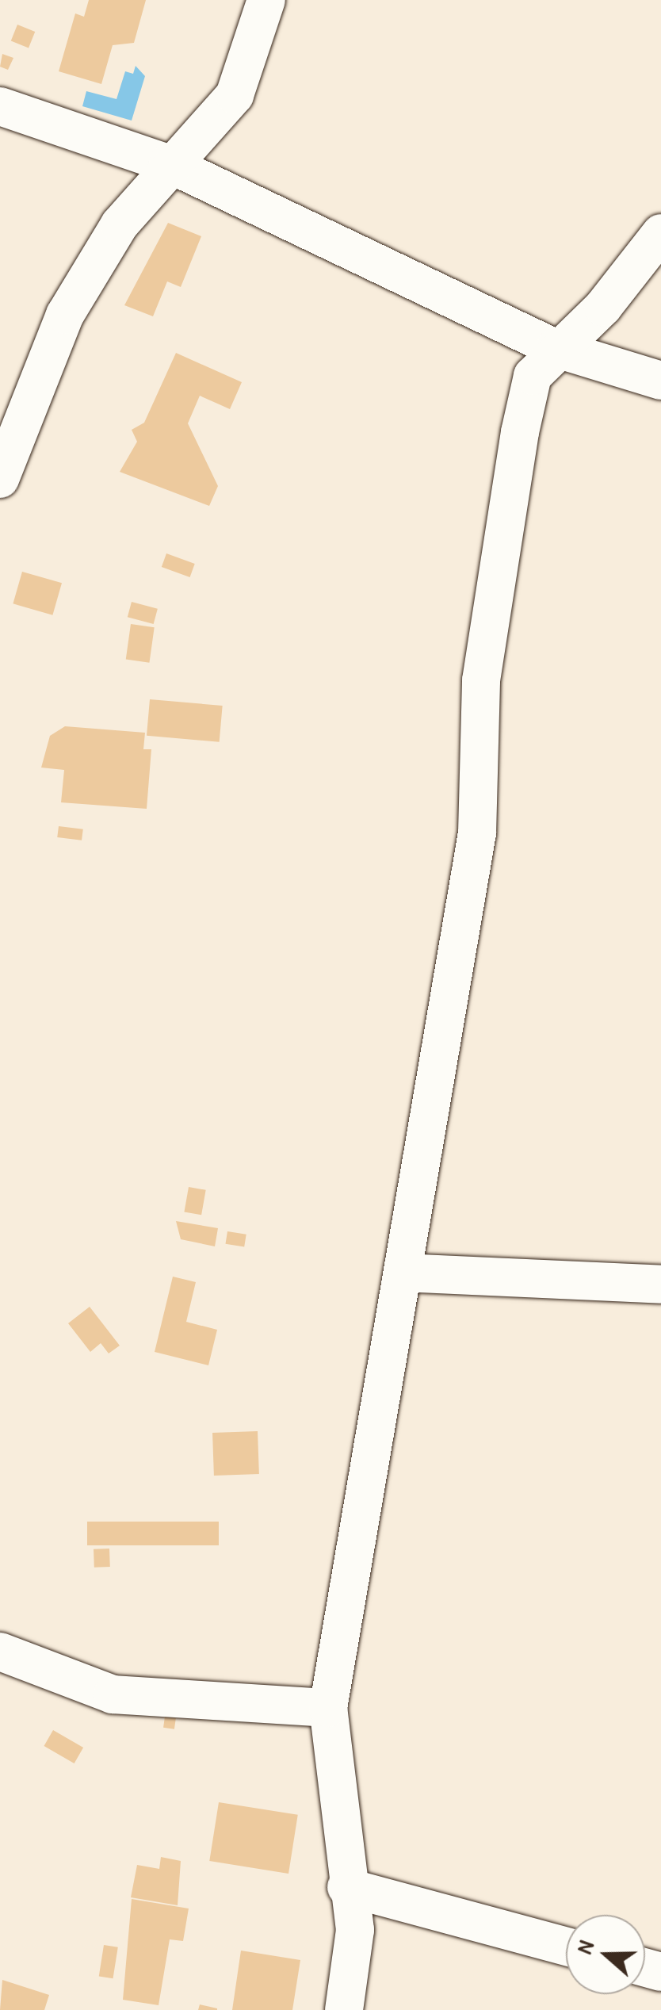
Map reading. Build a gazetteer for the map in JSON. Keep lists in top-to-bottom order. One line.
{"north":"left"}
